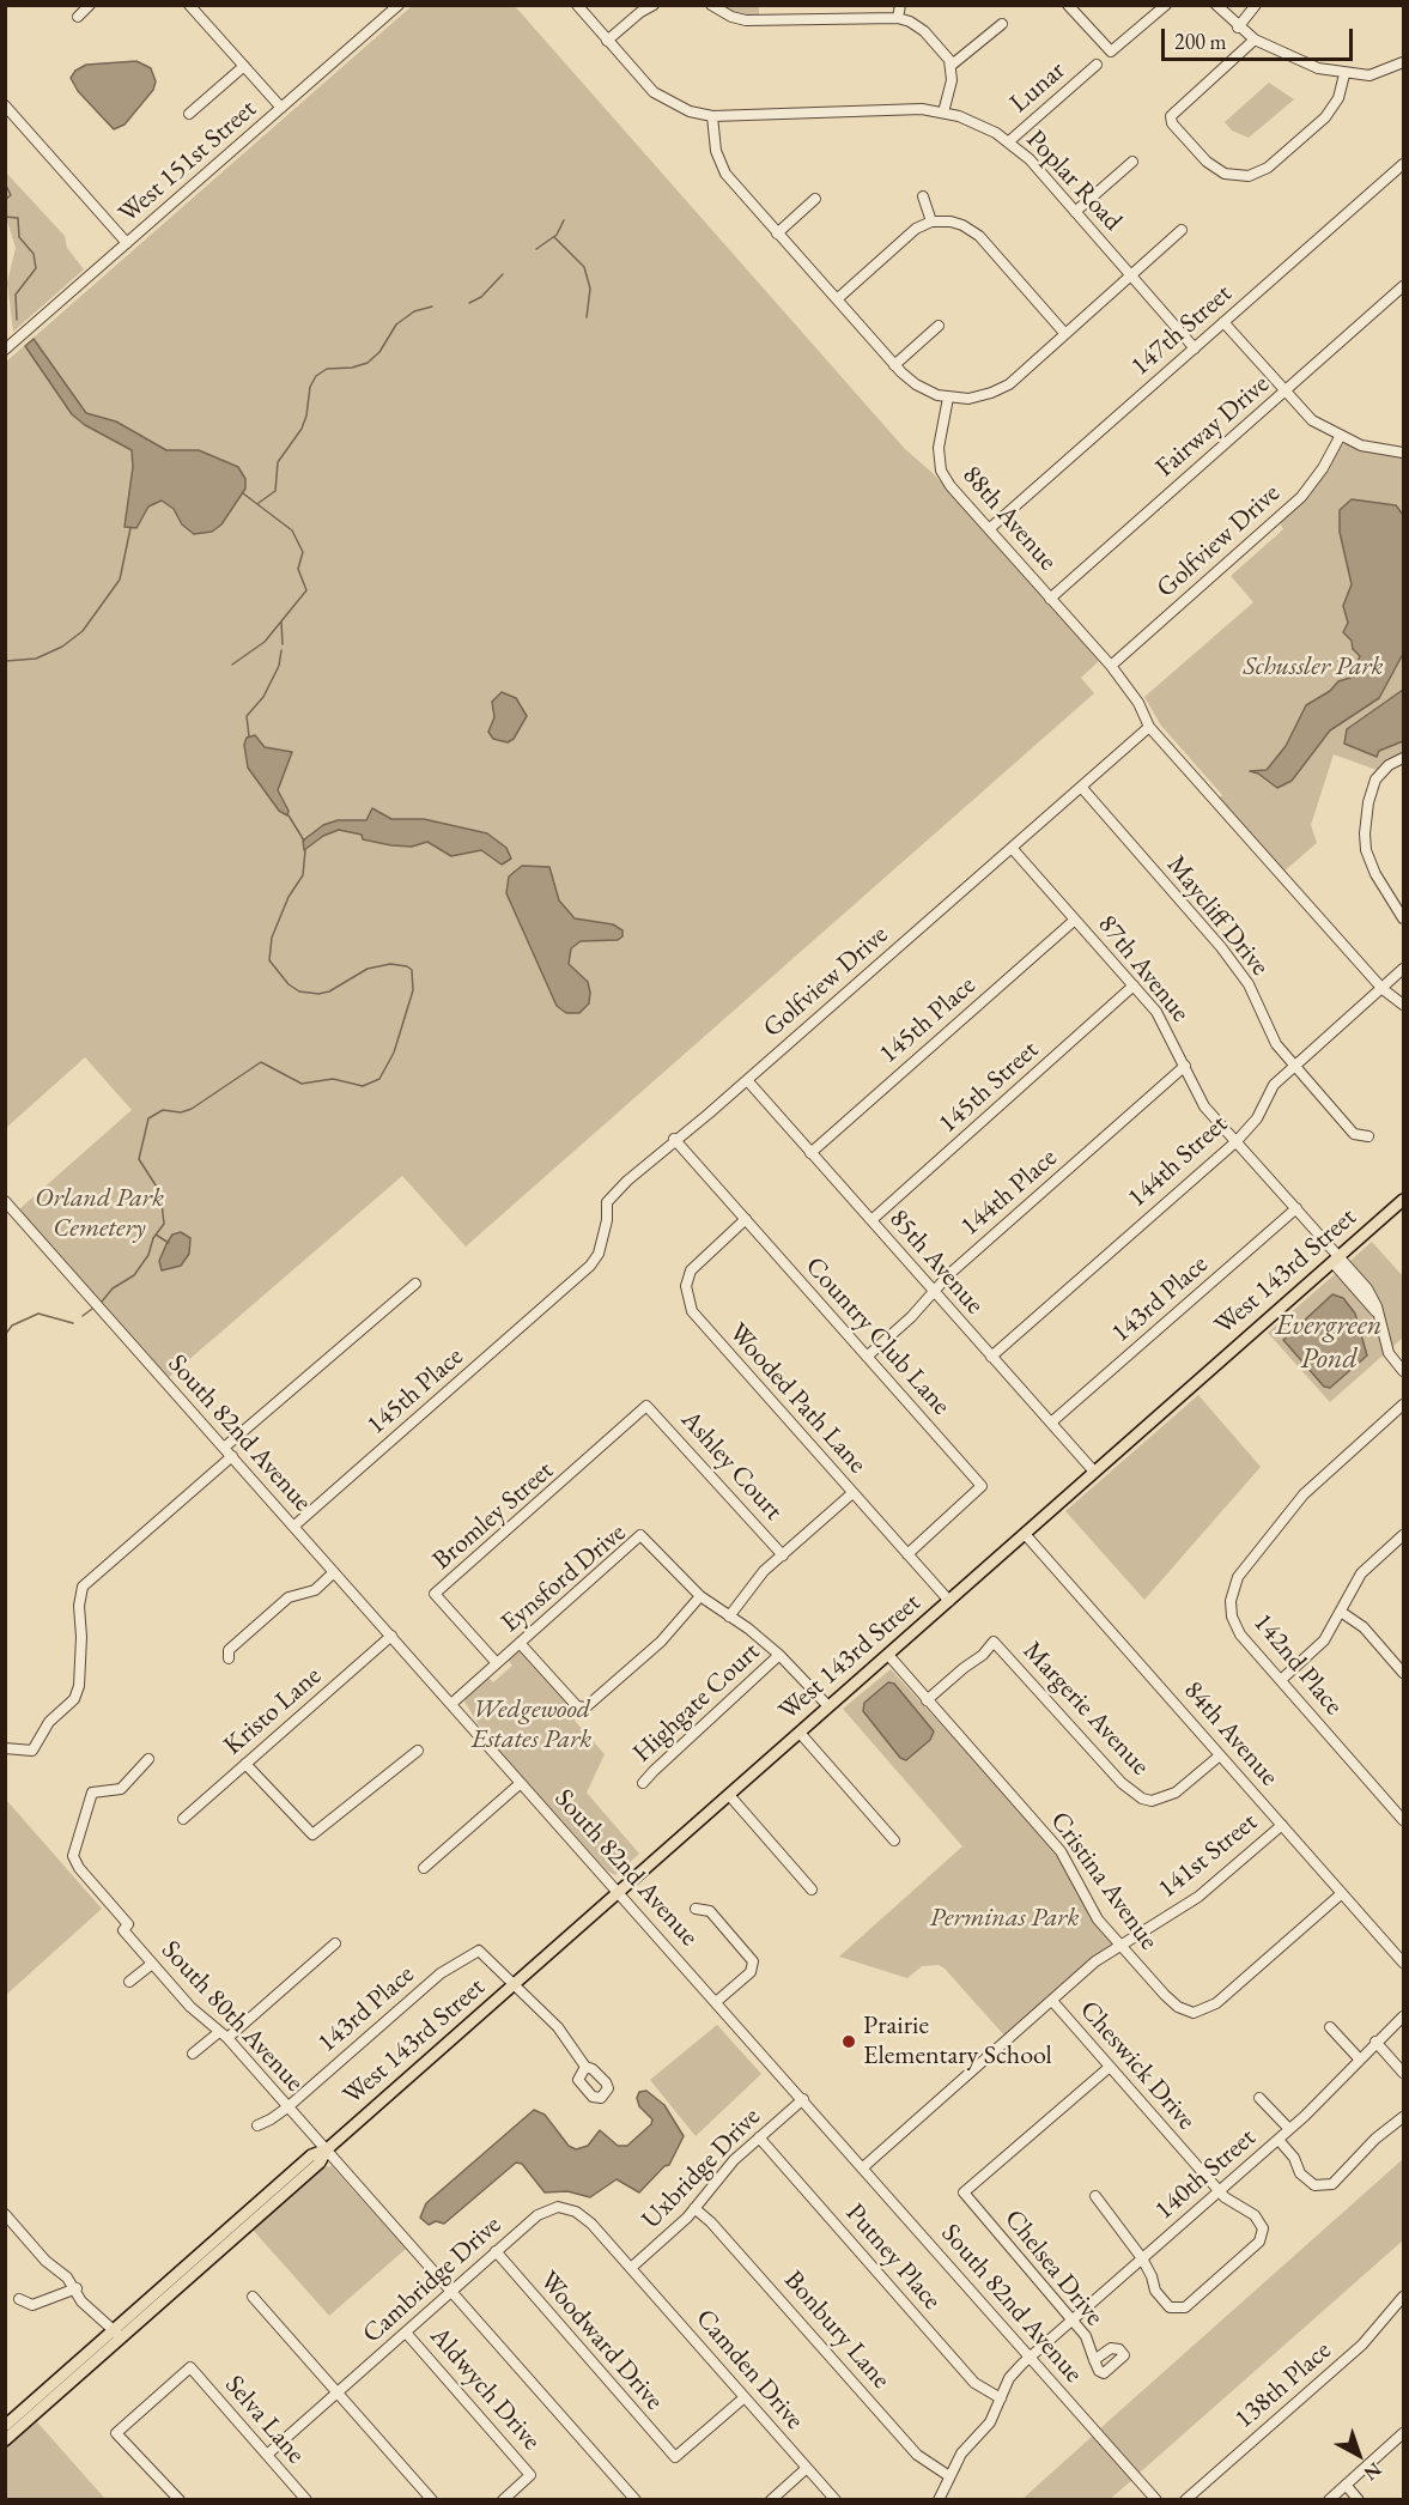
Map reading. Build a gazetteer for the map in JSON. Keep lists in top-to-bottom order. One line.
{"streets":{"main road":["West 143rd Street"],"street":["Lunar","West 151st Street","Poplar Road","147th Street","Fairway Drive","88th Avenue","Golfview Drive","Maycliff Drive","87th Avenue","145th Place","145th Street","144th Street","144th Place","85th Avenue","143rd Place","Country Club Lane","Wooded Path Lane","South 82nd Avenue","Ashley Court","Bromley Street","Eynsford Drive","142nd Place","Highgate Court","Margerie Avenue","Kristo Lane","84th Avenue","141st Street","Cristina Avenue","South 80th Avenue","Cheswick Drive","Uxbridge Drive","140th Street","Putney Place","Chelsea Drive","Cambridge Drive","Bonbury Lane","Woodward Drive","Camden Drive","138th Place","Aldwych Drive","Selva Lane"]},"crossings":[["Lunar","Poplar Road"],["Poplar Road","147th Street"],["147th Street","88th Avenue"],["Fairway Drive","88th Avenue"],["88th Avenue","Golfview Drive"],["88th Avenue","144th Street"],["Golfview Drive","Maycliff Drive"],["Golfview Drive","87th Avenue"],["Golfview Drive","145th Place"],["Golfview Drive","85th Avenue"],["Golfview Drive","Country Club Lane"],["Maycliff Drive","144th Street"],["87th Avenue","145th Place"],["87th Avenue","145th Street"],["87th Avenue","144th Street"],["87th Avenue","144th Place"],["87th Avenue","West 143rd Street"],["87th Avenue","143rd Place"],["145th Place","85th Avenue"],["145th Place","South 82nd Avenue"],["145th Street","85th Avenue"],["144th Street","85th Avenue"],["144th Place","85th Avenue"],["144th Place","Country Club Lane"],["85th Avenue","West 143rd Street"],["85th Avenue","143rd Place"],["West 143rd Street","143rd Place"],["West 143rd Street","Wooded Path Lane"],["West 143rd Street","South 82nd Avenue"],["West 143rd Street","Eynsford Drive"],["West 143rd Street","84th Avenue"],["West 143rd Street","Cristina Avenue"],["West 143rd Street","South 80th Avenue"],["143rd Place","South 80th Avenue"],["Country Club Lane","Wooded Path Lane"],["South 82nd Avenue","Eynsford Drive"],["South 82nd Avenue","Kristo Lane"],["South 82nd Avenue","141st Street"],["South 82nd Avenue","Uxbridge Drive"],["South 82nd Avenue","140th Street"],["Ashley Court","Bromley Street"],["Bromley Street","Eynsford Drive"],["Eynsford Drive","Highgate Court"],["Margerie Avenue","84th Avenue"],["Margerie Avenue","Cristina Avenue"],["84th Avenue","141st Street"],["84th Avenue","Cristina Avenue"],["141st Street","Cristina Avenue"],["141st Street","Cheswick Drive"],["South 80th Avenue","Cambridge Drive"],["Cheswick Drive","140th Street"],["Cheswick Drive","Chelsea Drive"],["Uxbridge Drive","Putney Place"],["Uxbridge Drive","Cambridge Drive"],["Uxbridge Drive","Bonbury Lane"],["Uxbridge Drive","Camden Drive"],["140th Street","Putney Place"],["140th Street","Chelsea Drive"],["140th Street","Bonbury Lane"],["Cambridge Drive","Woodward Drive"],["Cambridge Drive","Camden Drive"],["Cambridge Drive","Aldwych Drive"],["Cambridge Drive","Selva Lane"],["Woodward Drive","Camden Drive"]],"water":["Evergreen Pond"],"parks":["Schussler Park","Orland Park Cemetery","Wedgewood Estates Park","Perminas Park"],"places":["Prairie Elementary School"],"scale_bar":"200 m","north":"bottom right"}
